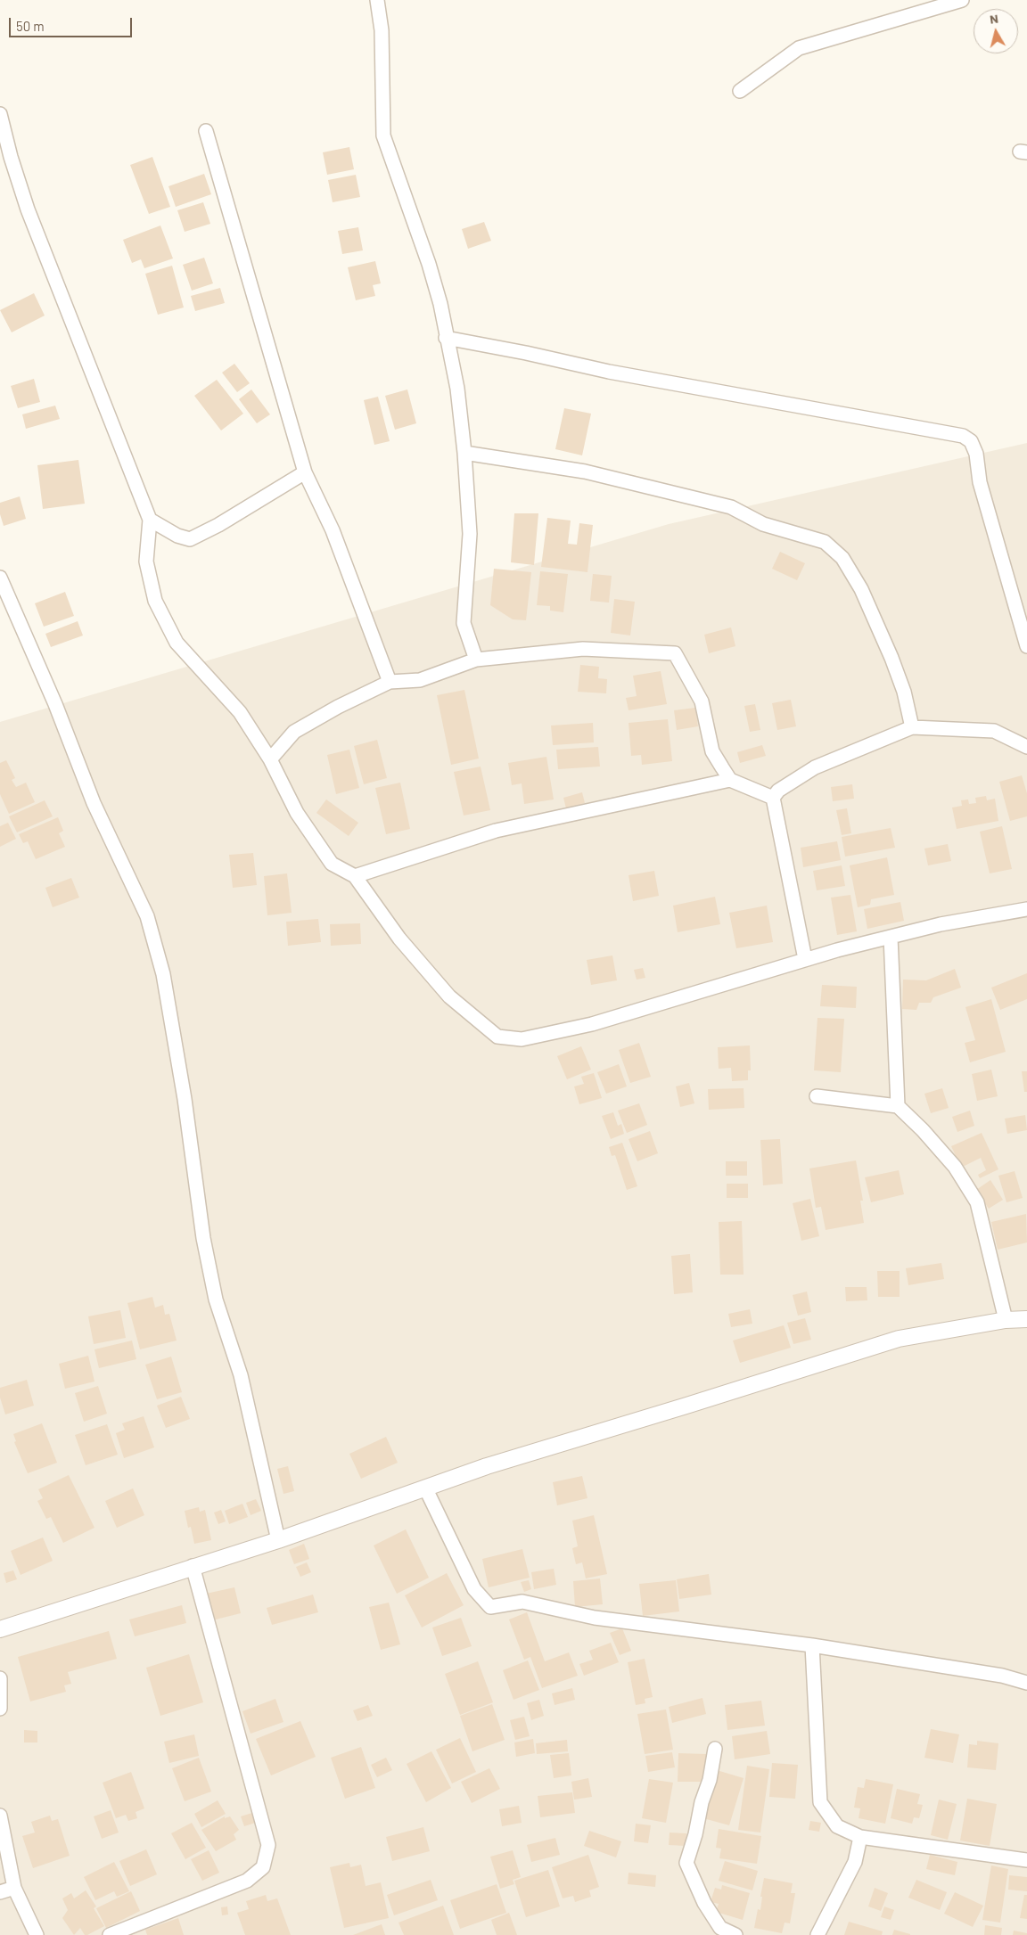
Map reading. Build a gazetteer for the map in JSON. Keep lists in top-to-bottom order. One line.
{"scale_bar":"50 m","north":"top"}
